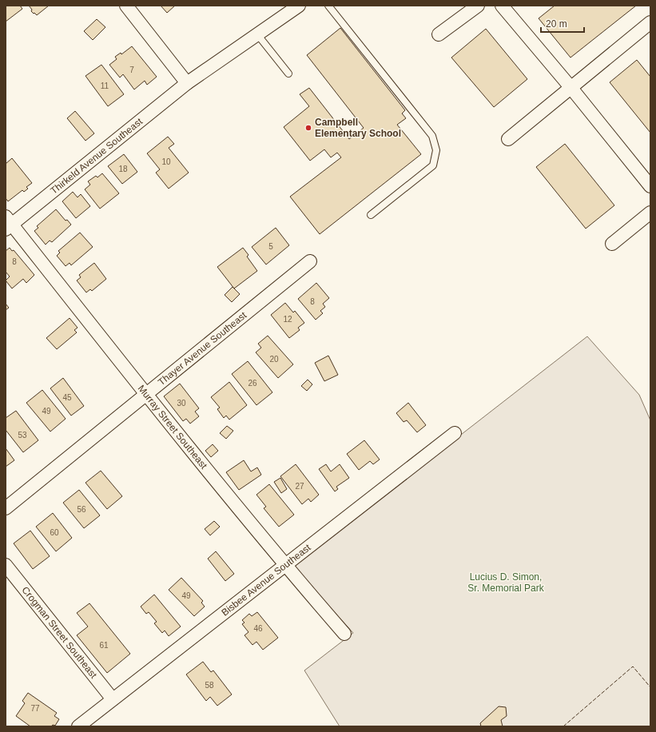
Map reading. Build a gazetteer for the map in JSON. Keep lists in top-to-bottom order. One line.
{"streets":{"street":["Thirkeld Avenue Southeast","Thayer Avenue Southeast","Murray Street Southeast","Bisbee Avenue Southeast","Crogman Street Southeast"]},"crossings":[["Thirkeld Avenue Southeast","Murray Street Southeast"],["Thayer Avenue Southeast","Murray Street Southeast"],["Murray Street Southeast","Bisbee Avenue Southeast"],["Bisbee Avenue Southeast","Crogman Street Southeast"]],"parks":["Lucius D. Simon, Sr. Memorial Park"],"places":["Campbell Elementary School"],"house_numbers":["7","11","10","18","5","8","8","12","20","26","45","30","49","53","27","56","60","49","46","61","58","77"],"scale_bar":"20 m"}
